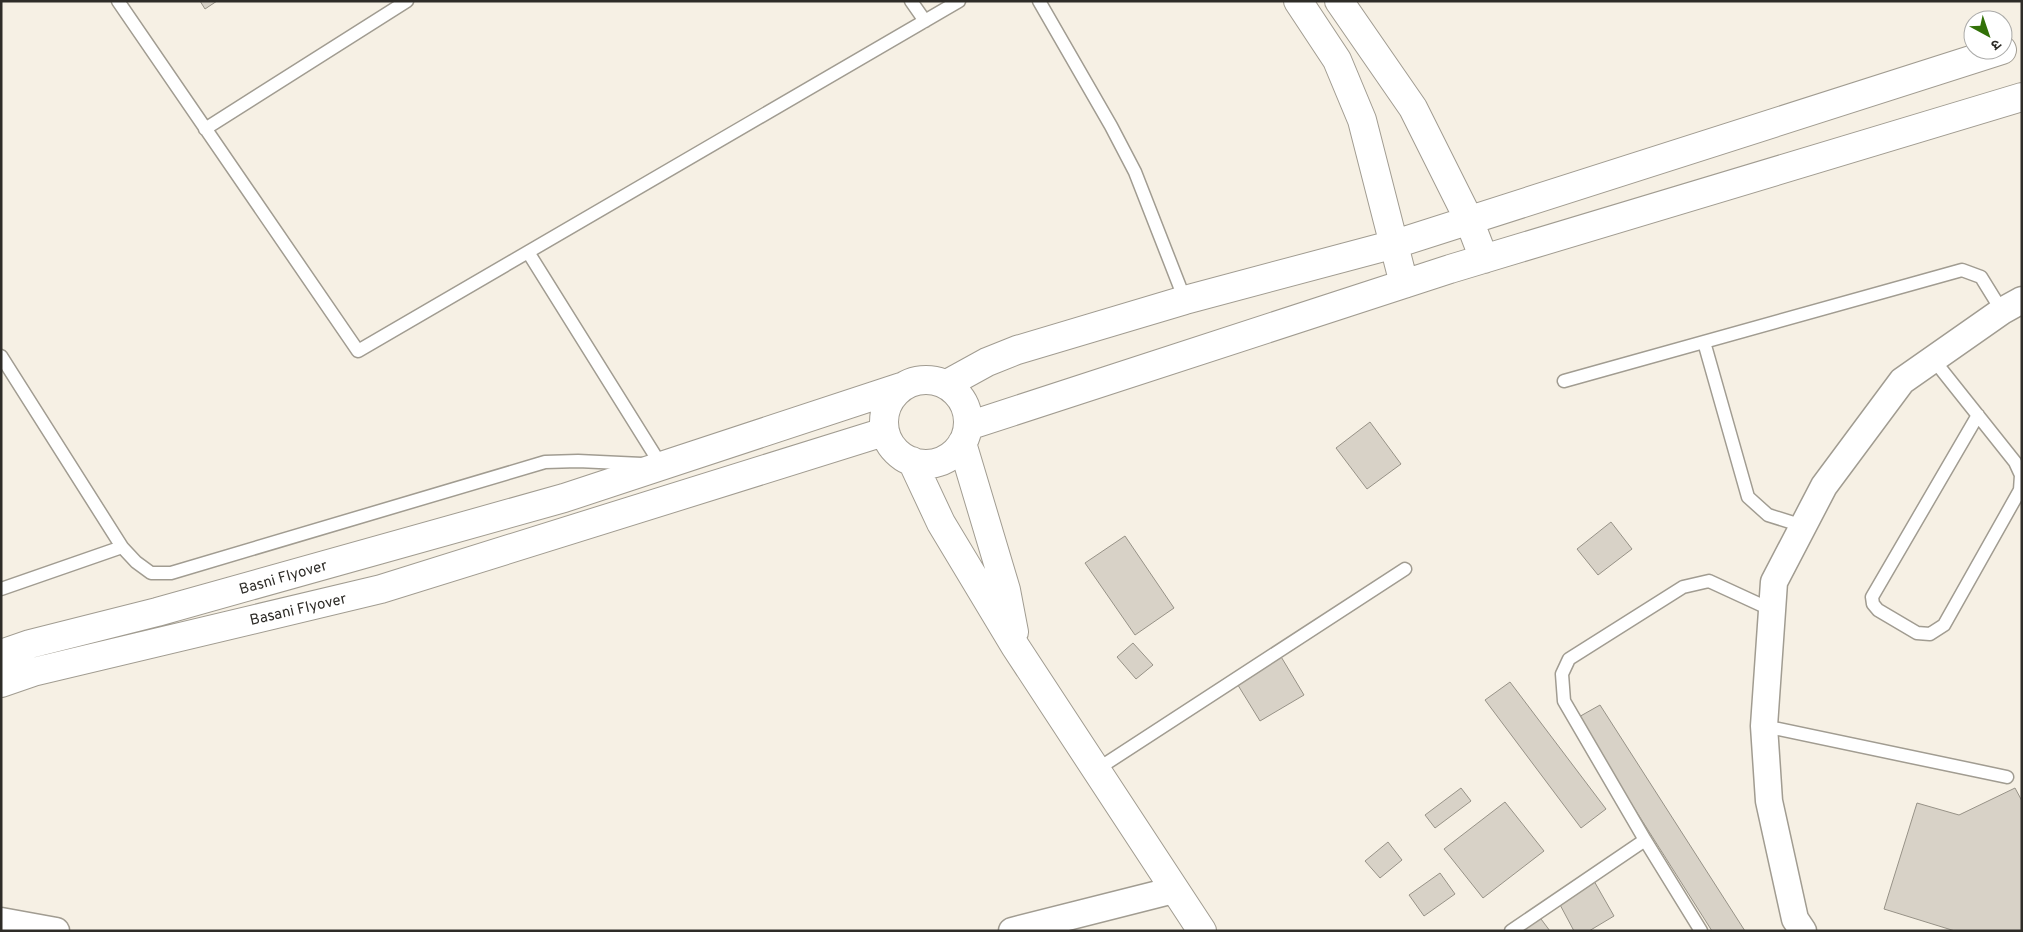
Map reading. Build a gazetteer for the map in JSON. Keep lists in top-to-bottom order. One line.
{"streets":{"main road":["Basni Flyover","Basani Flyover"]},"north":"bottom right"}
